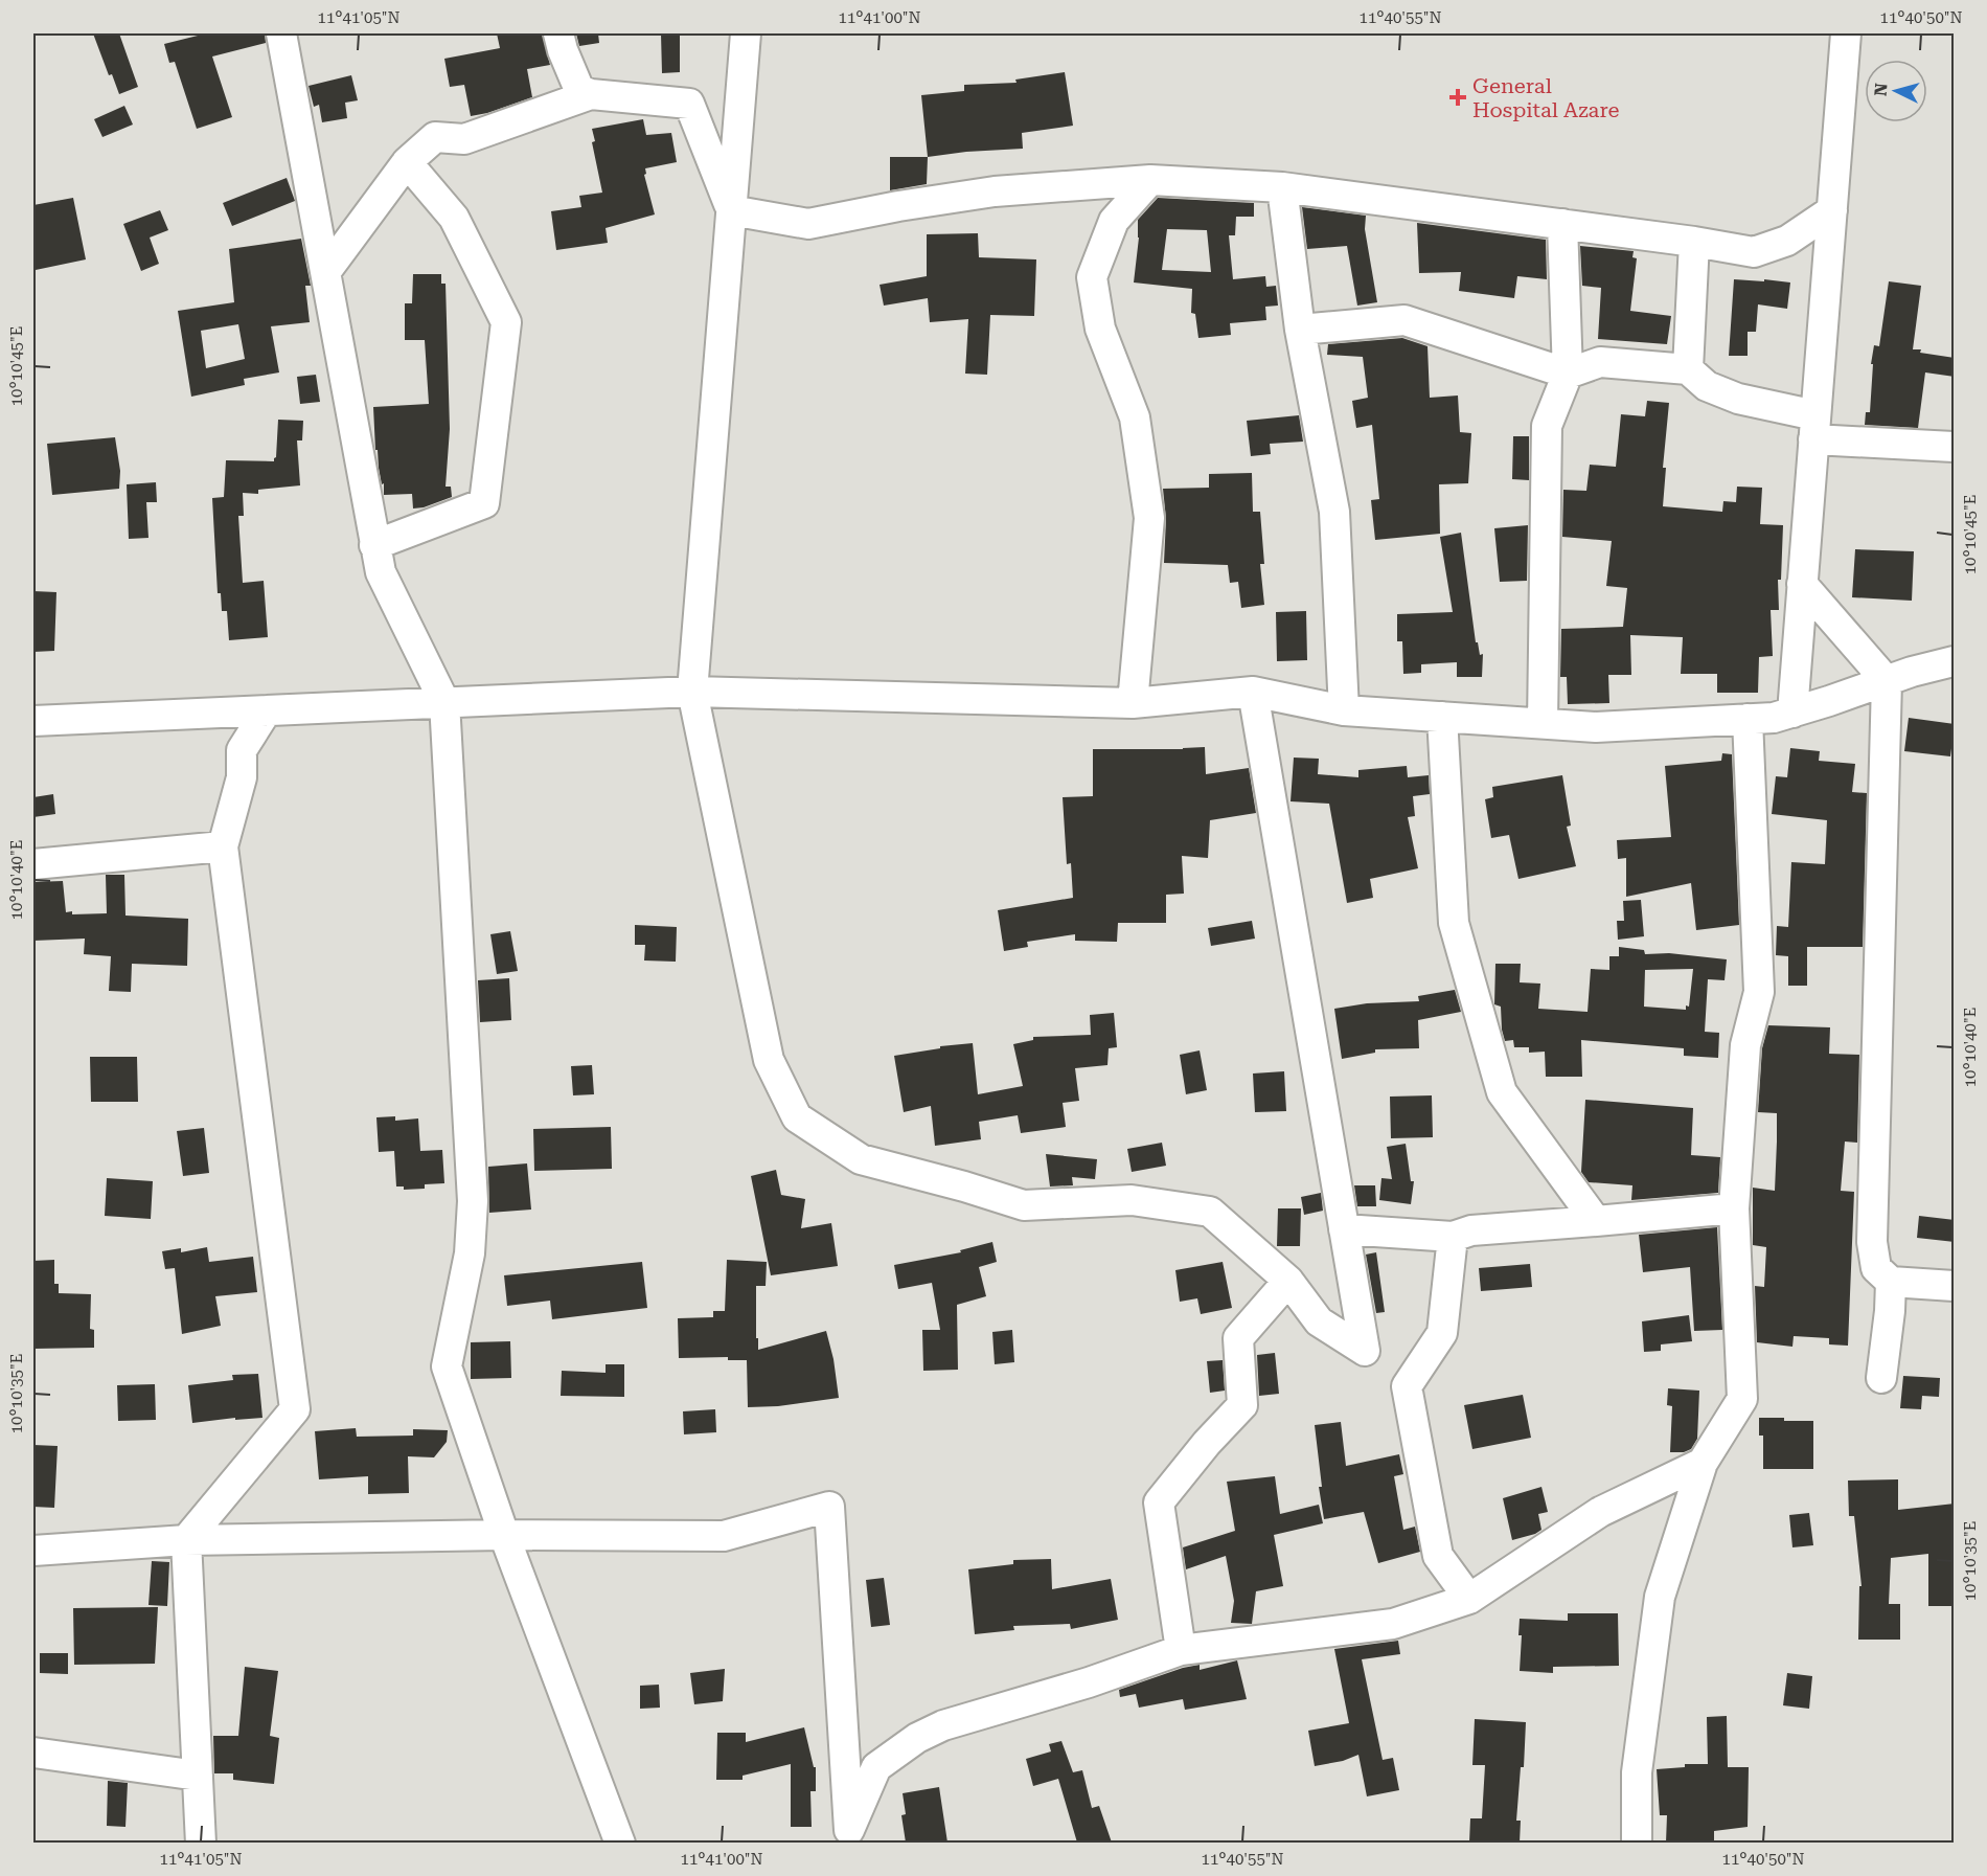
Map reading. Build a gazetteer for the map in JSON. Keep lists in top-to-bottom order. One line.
{"places":{"health":["General Hospital Azare"]},"north":"left","coordinates":["11°41'05\"N","11°41'00\"N","11°40'55\"N","11°40'50\"N","10°10'45\"E","10°10'40\"E","10°10'35\"E"]}
